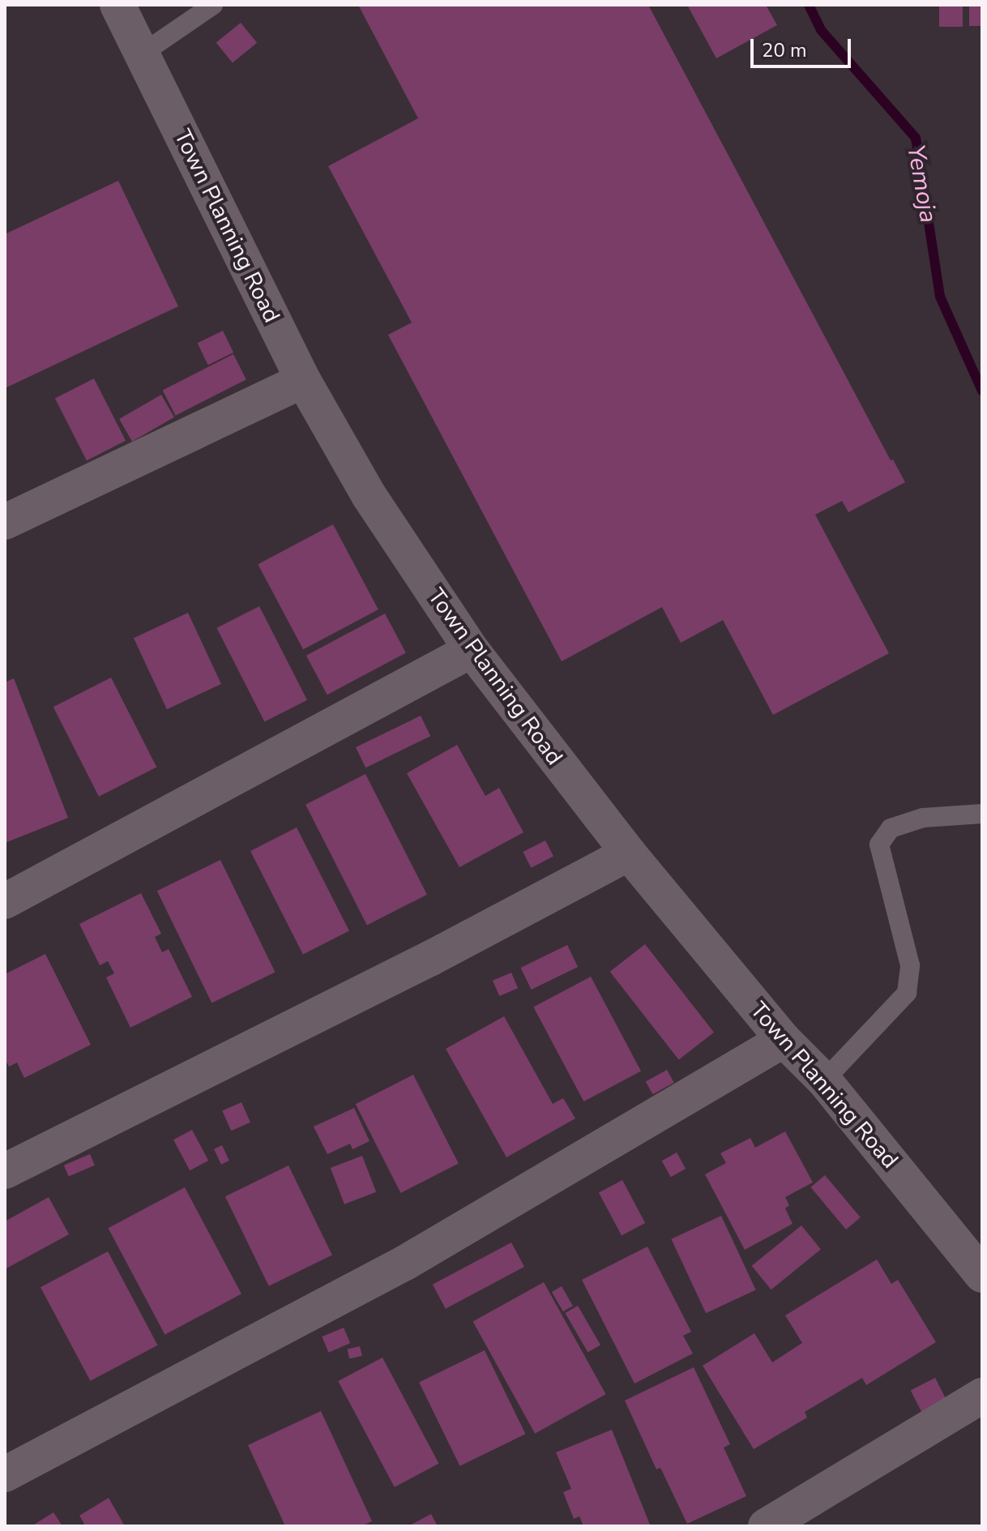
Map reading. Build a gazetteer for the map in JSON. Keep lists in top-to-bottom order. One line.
{"streets":{"street":["Town Planning Road"]},"water":["Yemoja"],"scale_bar":"20 m"}
